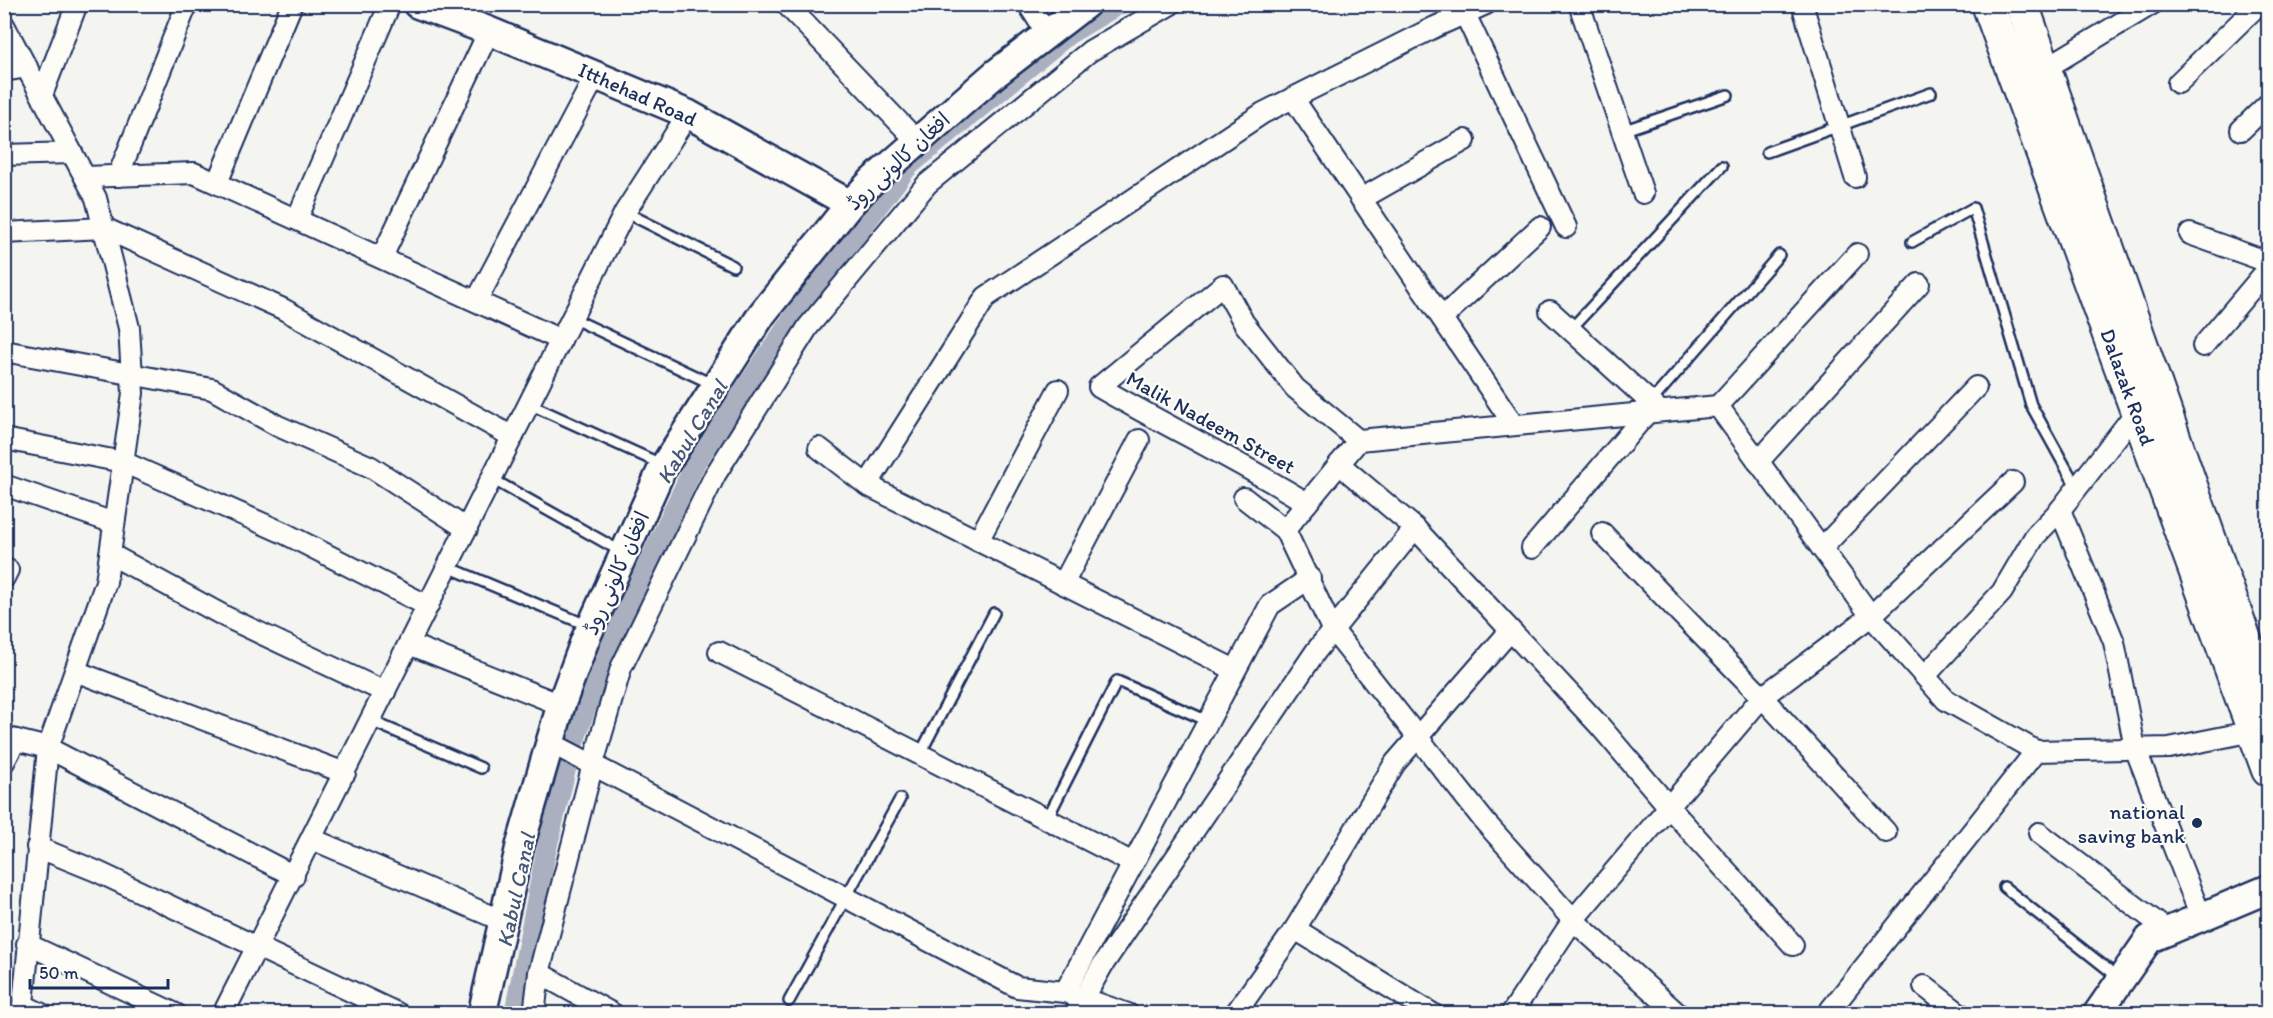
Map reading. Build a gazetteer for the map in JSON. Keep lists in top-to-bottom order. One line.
{"streets":{"main road":["Itthehad Road","افغان کالونی روڈ","Dalazak Road"],"street":["Malik Nadeem Street"]},"crossings":[["Itthehad Road","افغان کالونی روڈ"]],"water":["Kabul Canal"],"places":["national saving bank"],"scale_bar":"50 m"}
